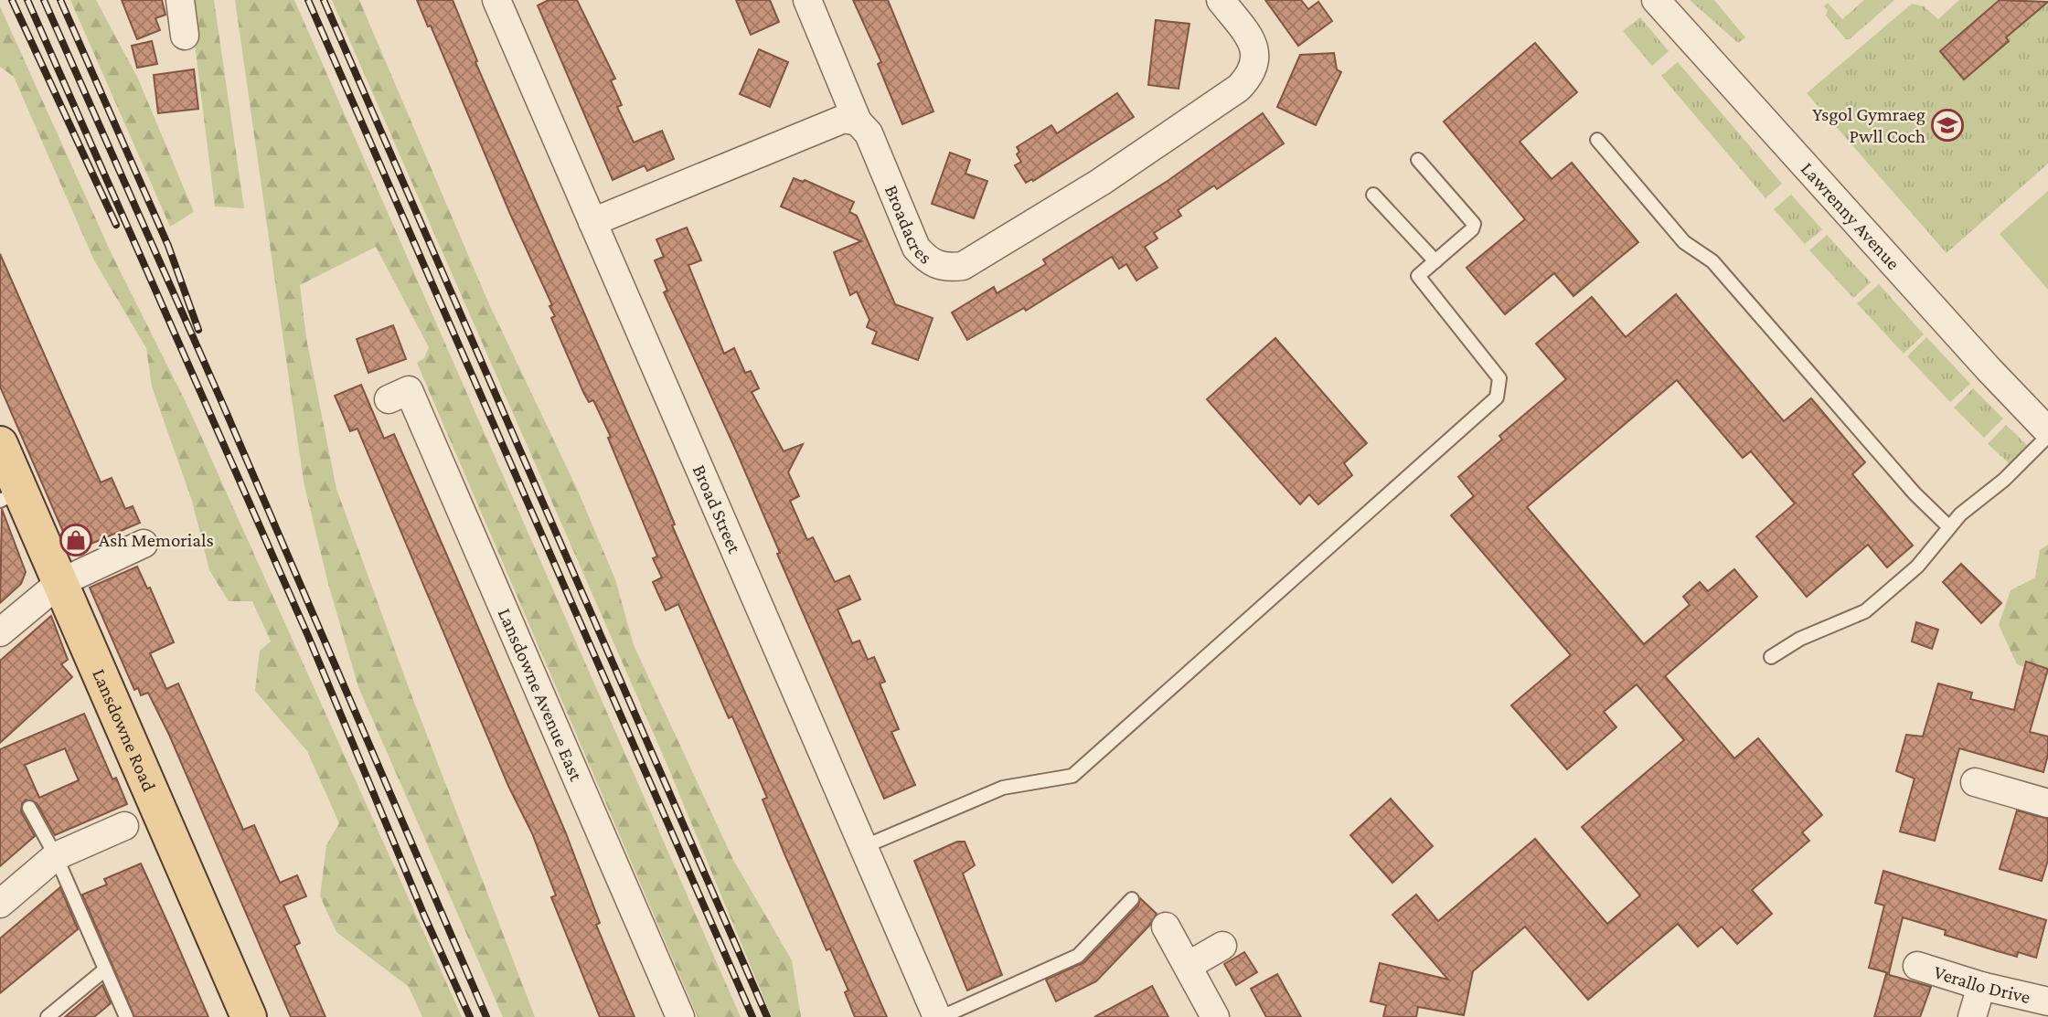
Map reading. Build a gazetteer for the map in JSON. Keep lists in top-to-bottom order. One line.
{"streets":{"main road":["Lansdowne Road"],"street":["Lawrenny Avenue","Broadacres","Broad Street","Lansdowne Avenue East","Verallo Drive"]},"places":{"school or university":["Ysgol Gymraeg Pwll Coch"],"shop":["Ash Memorials"]}}
